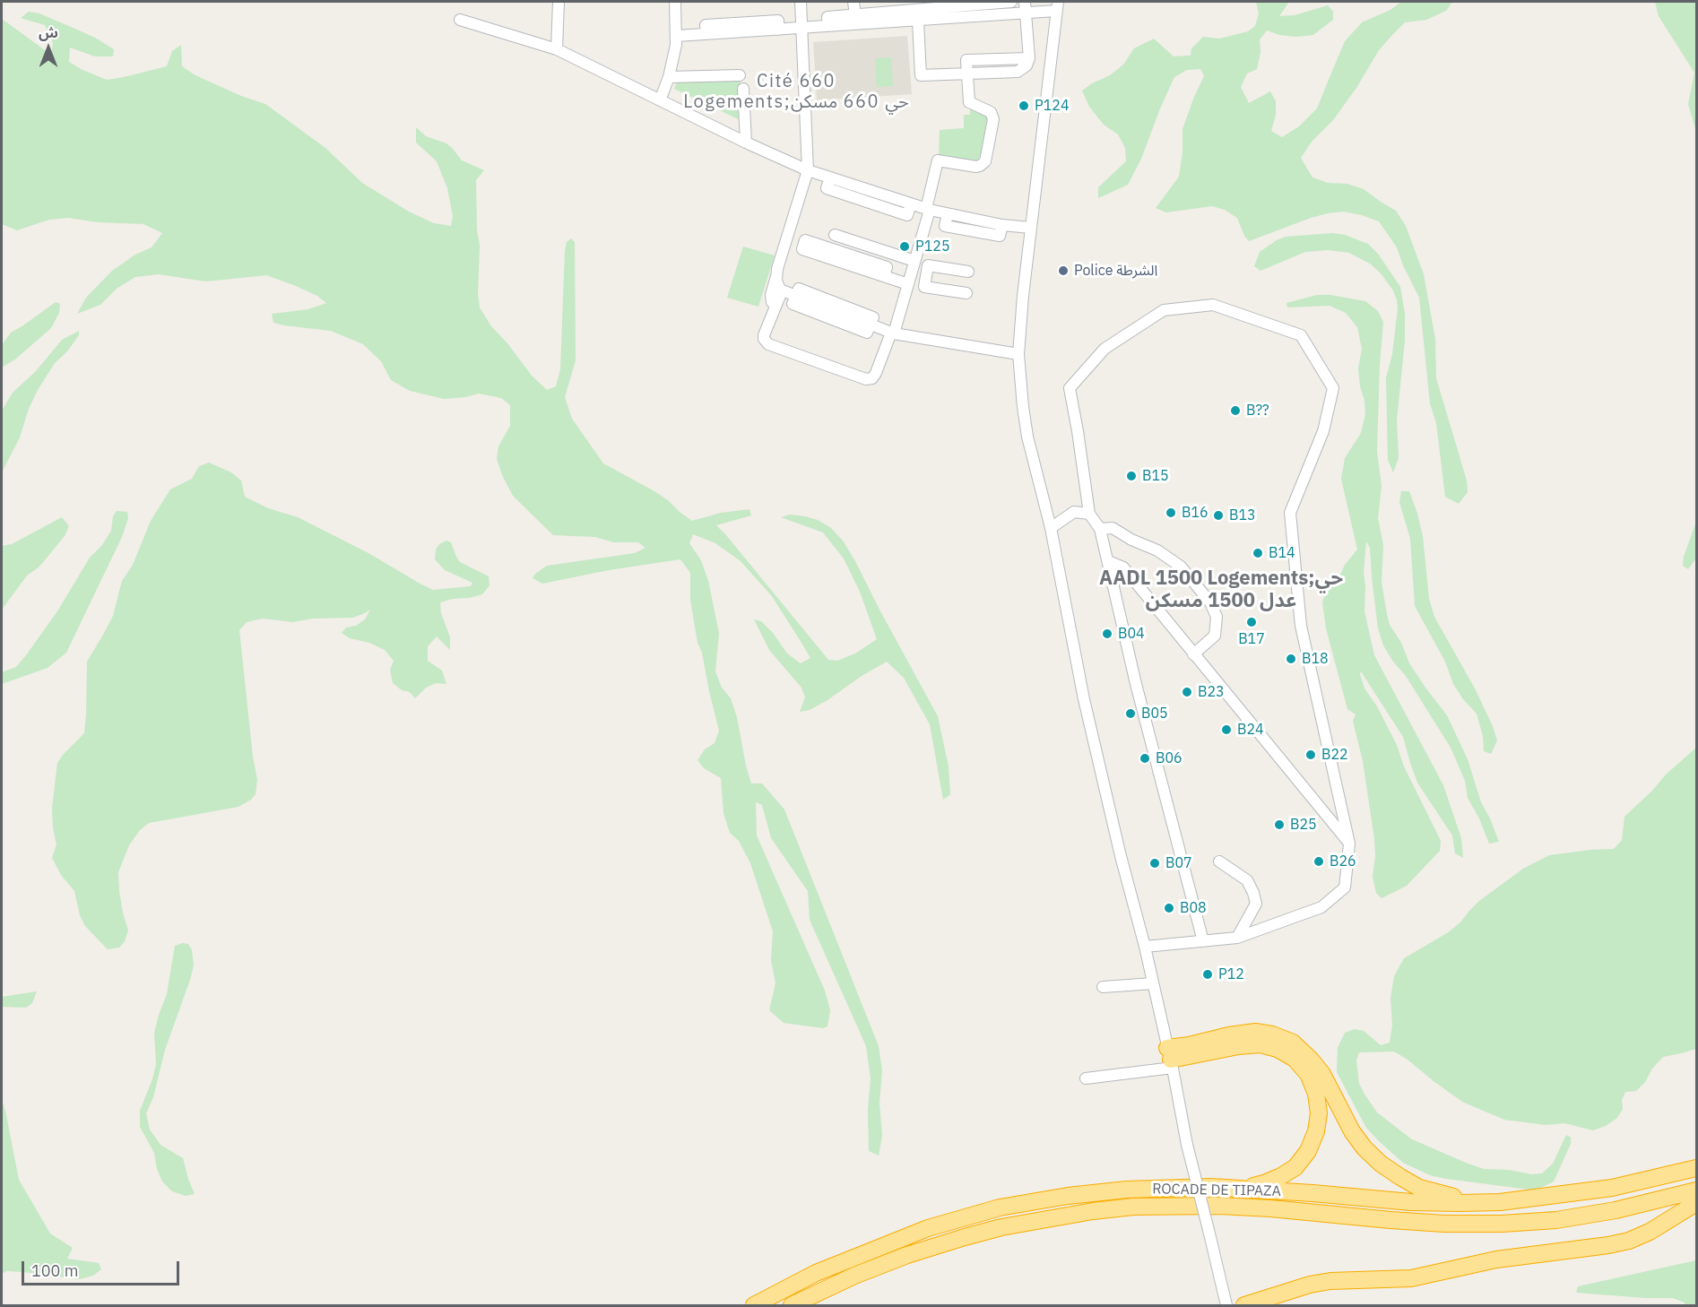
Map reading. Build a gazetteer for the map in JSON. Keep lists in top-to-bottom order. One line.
{"streets":{"highway":["ROCADE DE TIPAZA"]},"districts":["Cité 660 Logements;حي 660 مسكن","AADL 1500 Logements;حي عدل 1500 مسكن"],"places":["P124","P125","Police الشرطة","B??","B15","B16","B13","B14","B17","B04","B18","B23","B05","B24","B22","B06","B25","B26","B07","B08","P12"],"scale_bar":"100 m","north":"top"}
